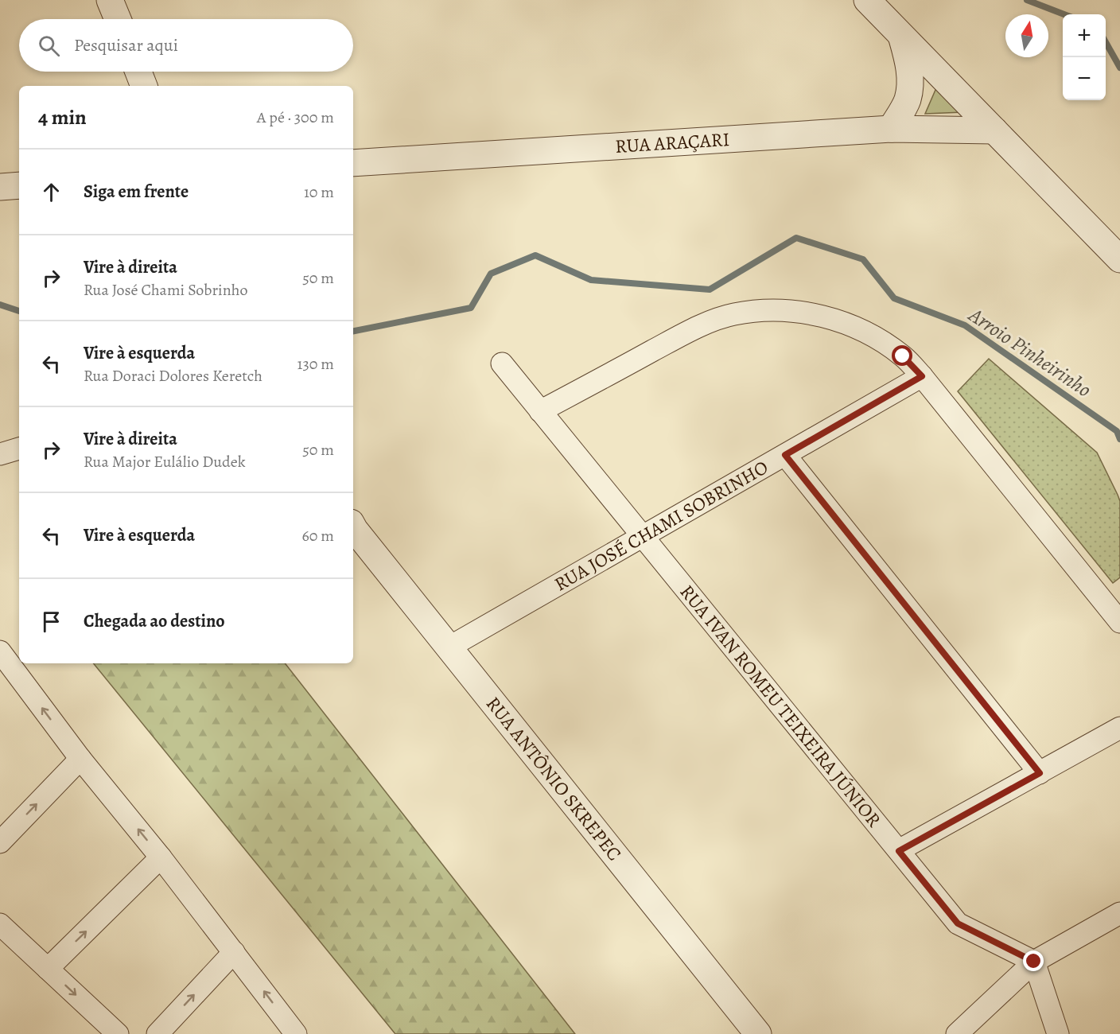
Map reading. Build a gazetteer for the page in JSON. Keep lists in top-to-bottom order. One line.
{"streets":{"street":["RUA ARAÇARI","RUA JOSÉ CHAMI SOBRINHO","RUA IVAN ROMEU TEIXEIRA JÚNIOR","RUA ANTÔNIO SKREPEC"]},"crossings":[["RUA JOSÉ CHAMI SOBRINHO","RUA IVAN ROMEU TEIXEIRA JÚNIOR"],["RUA JOSÉ CHAMI SOBRINHO","RUA ANTÔNIO SKREPEC"]],"water":["Arroio Pinheirinho"],"north":"top","page":{"map_buttons":["+","−"],"search":"Pesquisar aqui","heading":["4 min","A pé · 300 m"],"list":[["Siga em frente","10 m"],["Vire à direita","Rua José Chami Sobrinho","50 m"],["Vire à esquerda","Rua Doraci Dolores Keretch","130 m"],["Vire à direita","Rua Major Eulálio Dudek","50 m"],["Vire à esquerda","60 m"],"Chegada ao destino"]}}
